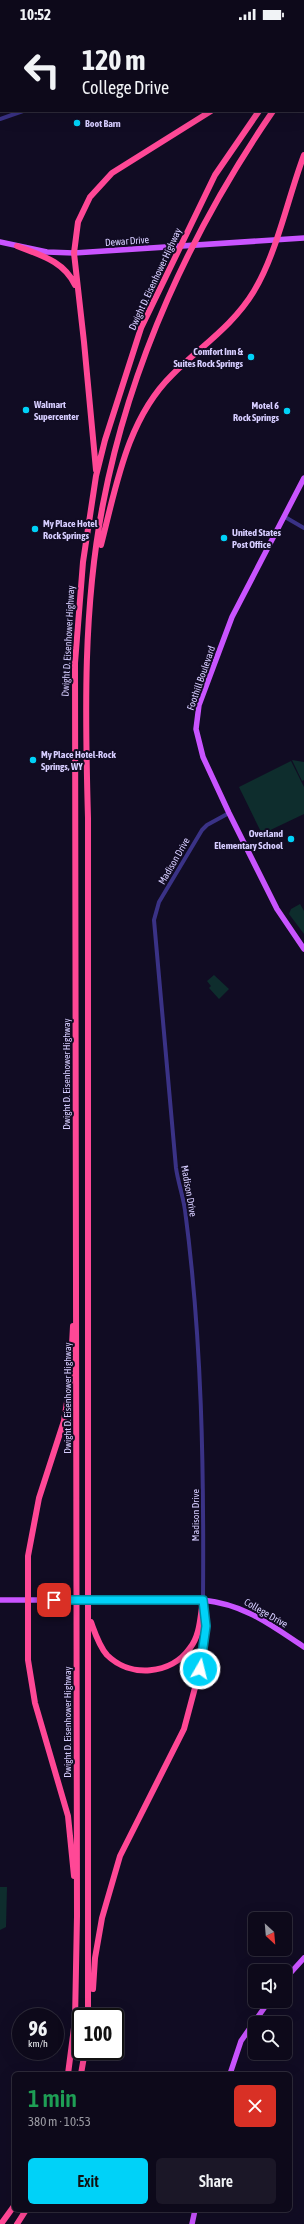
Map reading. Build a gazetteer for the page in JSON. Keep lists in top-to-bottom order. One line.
{"streets":{"highway":["Dwight D. Eisenhower Highway"],"main road":["Dewar Drive","Foothill Boulevard","College Drive"],"street":["Madison Drive"]},"crossings":[["Foothill Boulevard","Madison Drive"],["Madison Drive","College Drive"]],"places":["Boot Barn","Comfort Inn & Suites Rock Springs","Walmart Supercenter","Motel 6 Rock Springs","My Place Hotel Rock Springs","United States Post Office","My Place Hotel-Rock Springs, WY","Overland Elementary School"],"north":"bottom right","page":{"status":"10:52","turn":["120 m","College Drive"],"speed":"96 km/h","limit":"100","heading":["1 min","380 m · 10:53"],"buttons":["Exit","Share"]}}
